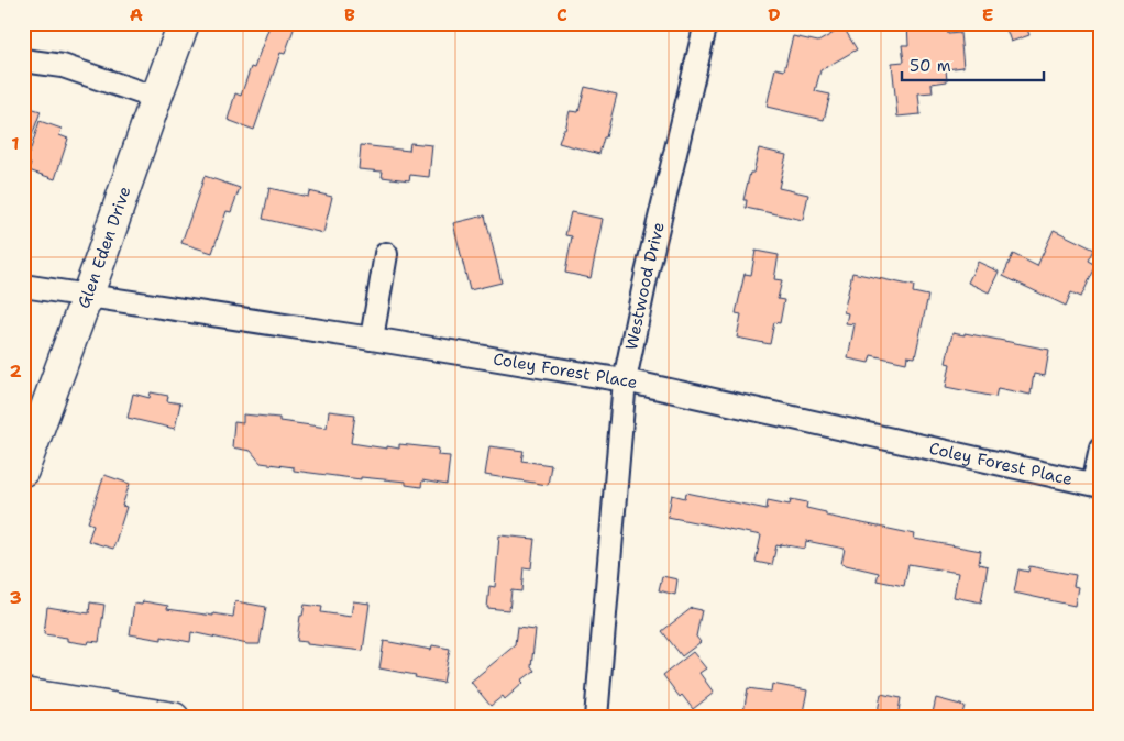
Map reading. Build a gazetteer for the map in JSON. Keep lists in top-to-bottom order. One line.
{"streets":{"main road":["Glen Eden Drive"],"street":["Westwood Drive","Coley Forest Place"]},"crossings":[["Glen Eden Drive","Coley Forest Place"],["Westwood Drive","Coley Forest Place"]],"scale_bar":"50 m","grid":{"columns":["A","B","C","D","E"],"rows":["1","2","3"]}}
